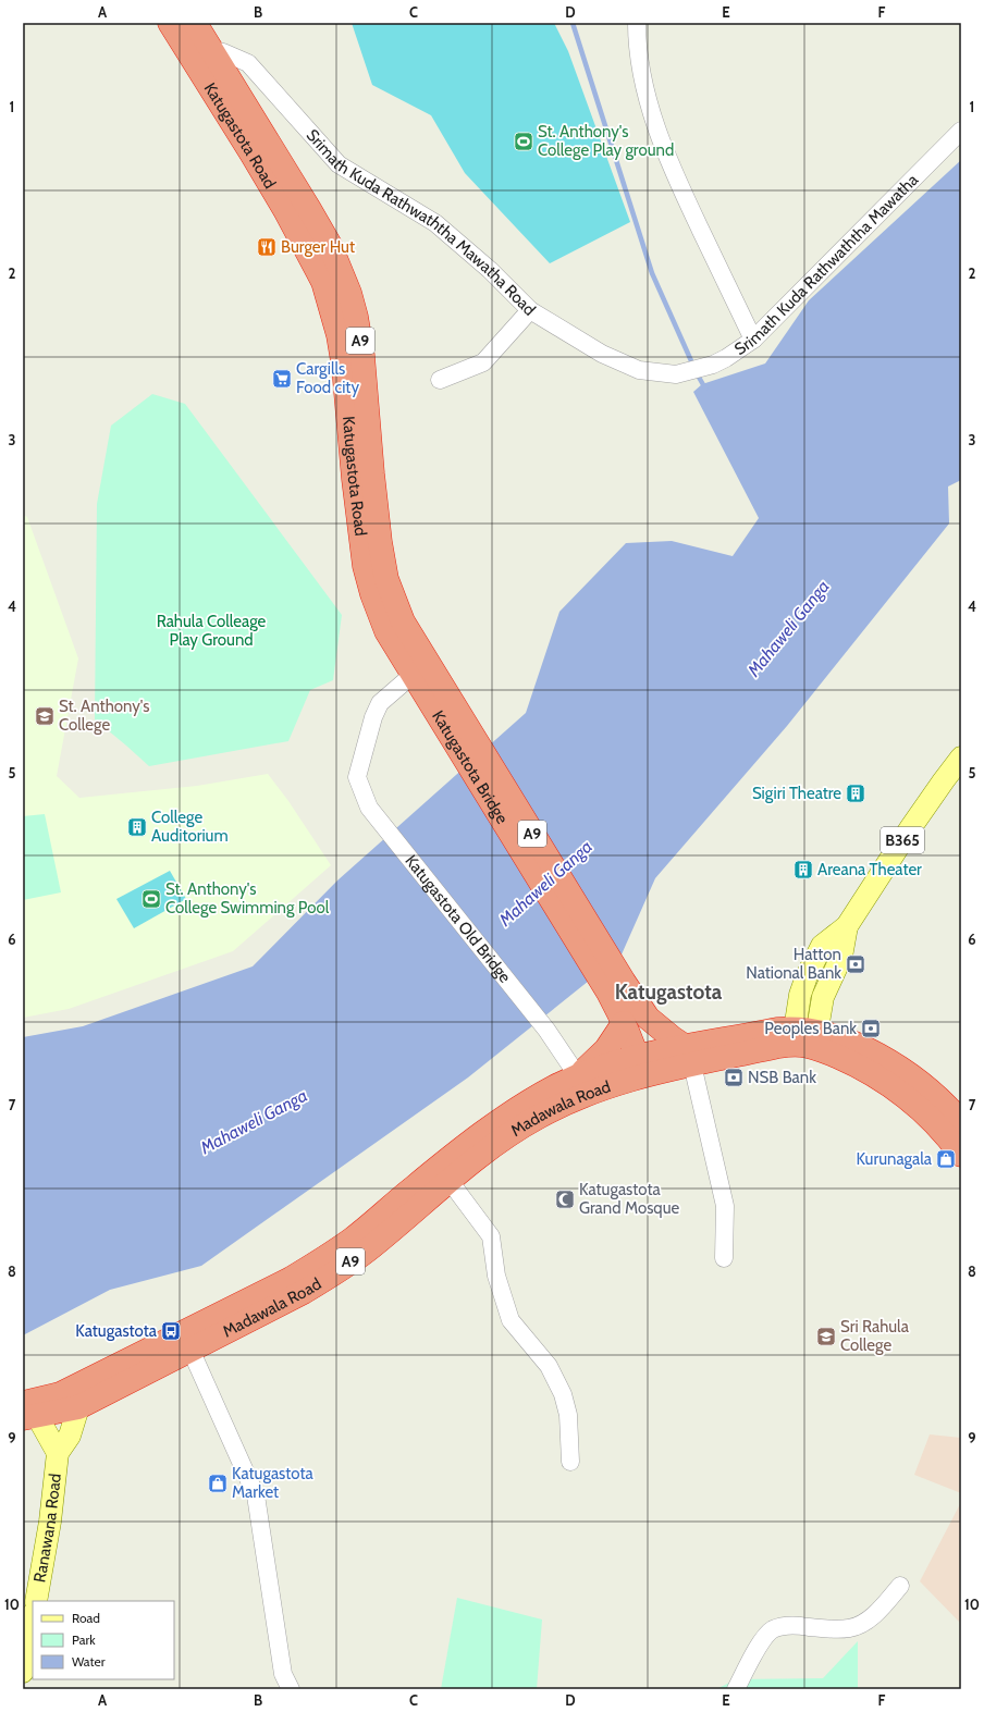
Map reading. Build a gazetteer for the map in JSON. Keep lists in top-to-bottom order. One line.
{"streets":{"highway":["Katugastota Road","A9","Katugastota Bridge","Madawala Road"],"main road":["B365","Ranawana Road"],"street":["Srimath Kuda Rathwaththa Mawatha Road","Srimath Kuda Rathwaththa Mawatha","Katugastota Old Bridge"]},"crossings":[["Katugastota Road","Srimath Kuda Rathwaththa Mawatha Road"],["Katugastota Road","Katugastota Bridge"],["Katugastota Road","Katugastota Old Bridge"],["Srimath Kuda Rathwaththa Mawatha Road","Srimath Kuda Rathwaththa Mawatha"],["A9","Katugastota Bridge"],["Katugastota Old Bridge","Madawala Road"]],"districts":["Katugastota"],"water":["Mahaweli Ganga"],"parks":["Rahula Colleage Play Ground"],"places":{"sports":["St. Anthony's College Play ground","St. Anthony's College Swimming Pool"],"restaurant":["Burger Hut"],"supermarket":["Cargills Food city"],"school or university":["St. Anthony's College","Sri Rahula College"],"building":["Sigiri Theatre","College Auditorium","Areana Theater"],"bank":["Hatton National Bank","Peoples Bank","NSB Bank"],"shop":["Kurunagala","Katugastota Market"],"mosque":["Katugastota Grand Mosque"],"bus stop":["Katugastota"]},"legend":["Road","Park","Water"],"grid":{"columns":["A","B","C","D","E","F"],"rows":["1","2","3","4","5","6","7","8","9","10"]}}
